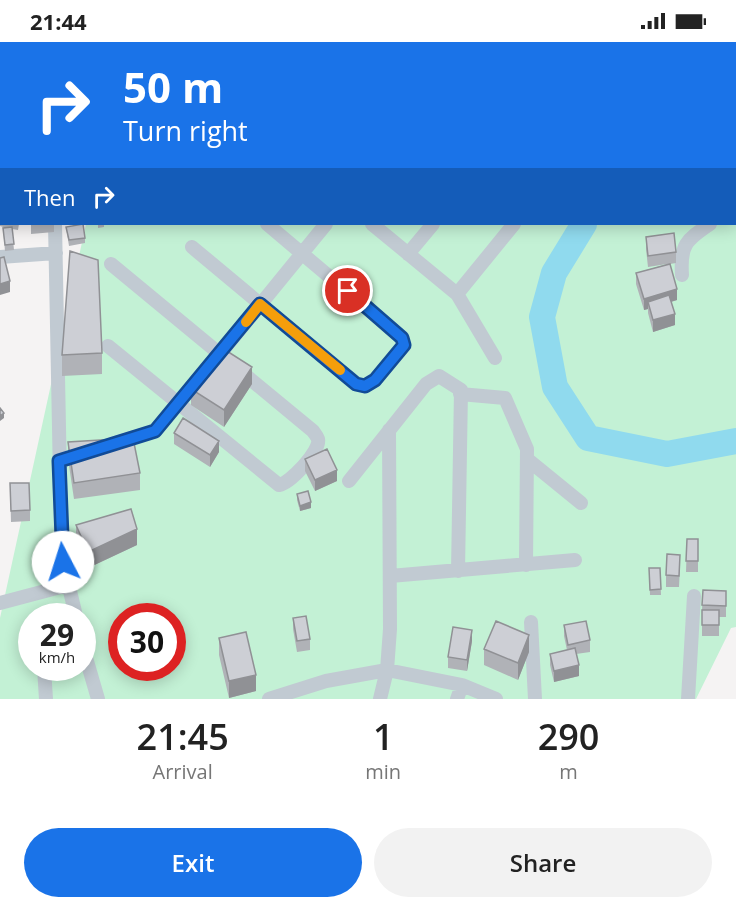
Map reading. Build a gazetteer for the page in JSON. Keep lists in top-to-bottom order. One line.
{"page":{"status":"21:44","turn":["50 m","Turn right"],"then":"Then","speed":"29 km/h","limit":"30","eta":["21:45","Arrival","1","min","290","m"],"buttons":["Exit","Share"]}}
